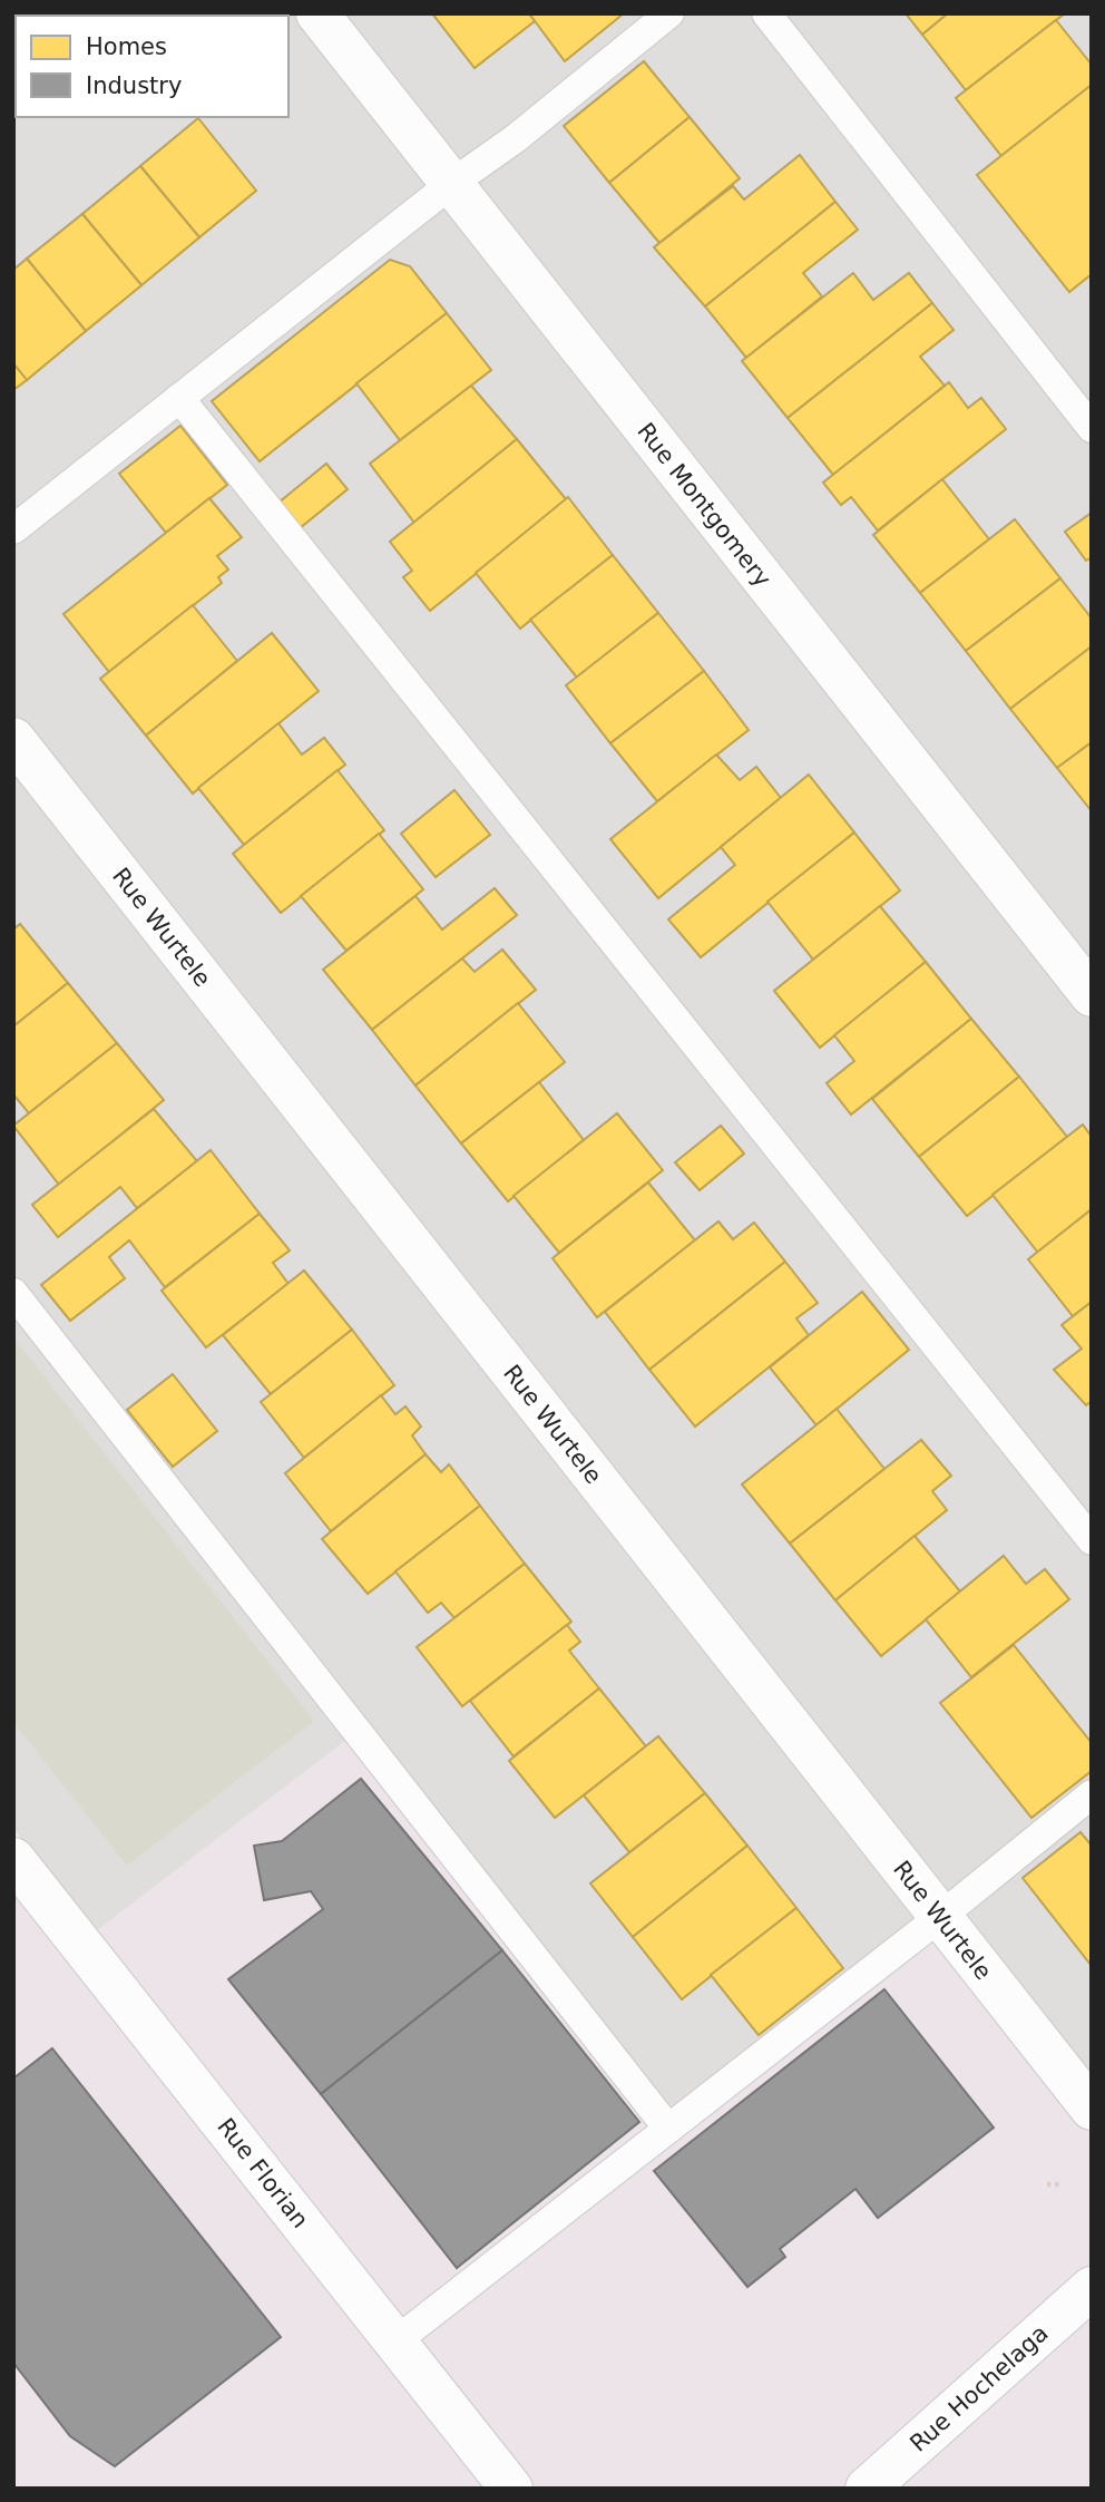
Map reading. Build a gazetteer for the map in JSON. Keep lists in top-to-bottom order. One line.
{"streets":{"street":["Rue Montgomery","Rue Wurtele","Rue Florian","Rue Hochelaga"]},"legend":["Homes","Industry"]}
